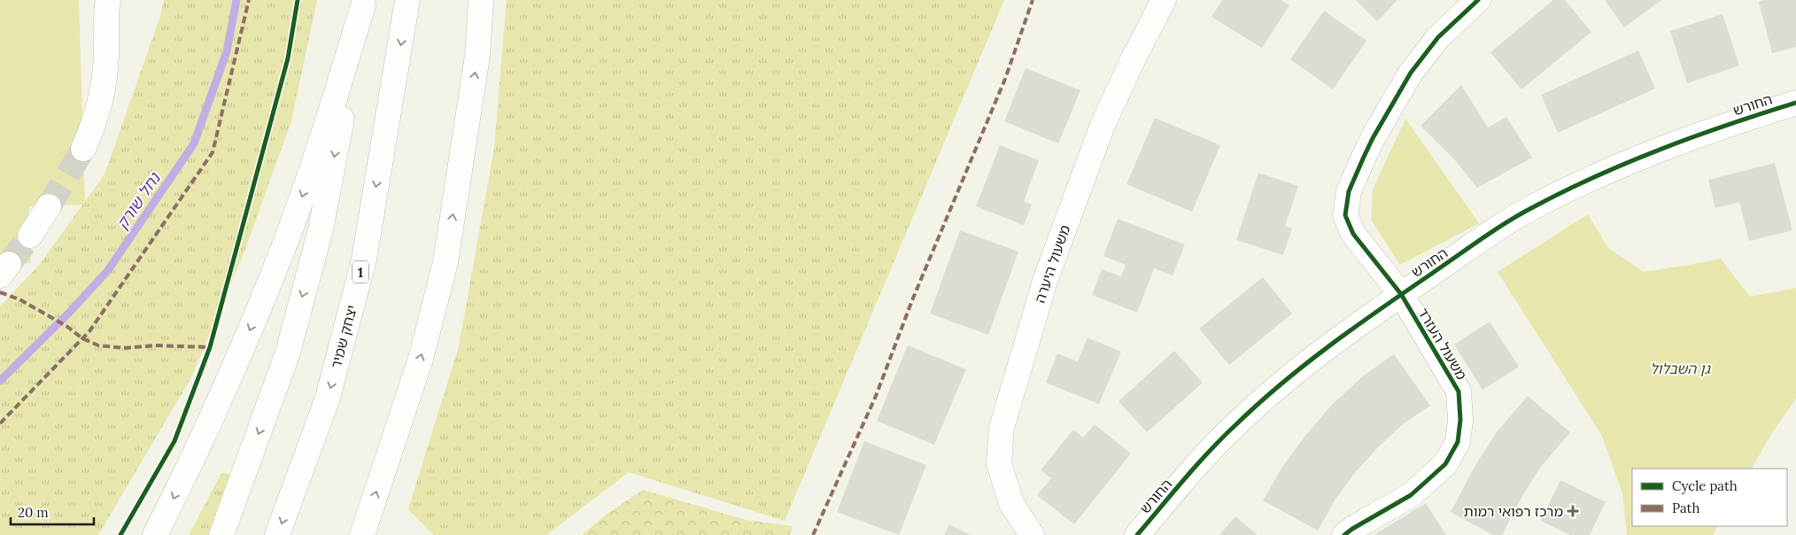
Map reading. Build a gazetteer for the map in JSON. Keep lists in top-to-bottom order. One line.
{"streets":{"main road":["החורש","משעול היערה","1","יצחק שמיר","משעול העזרד"]},"crossings":[["החורש","משעול העזרד"]],"water":["נחל שורק"],"parks":["גן השבלול"],"places":{"health":["מרכז רפואי רמות"]},"legend":["Cycle path","Path"],"scale_bar":"20 m"}
